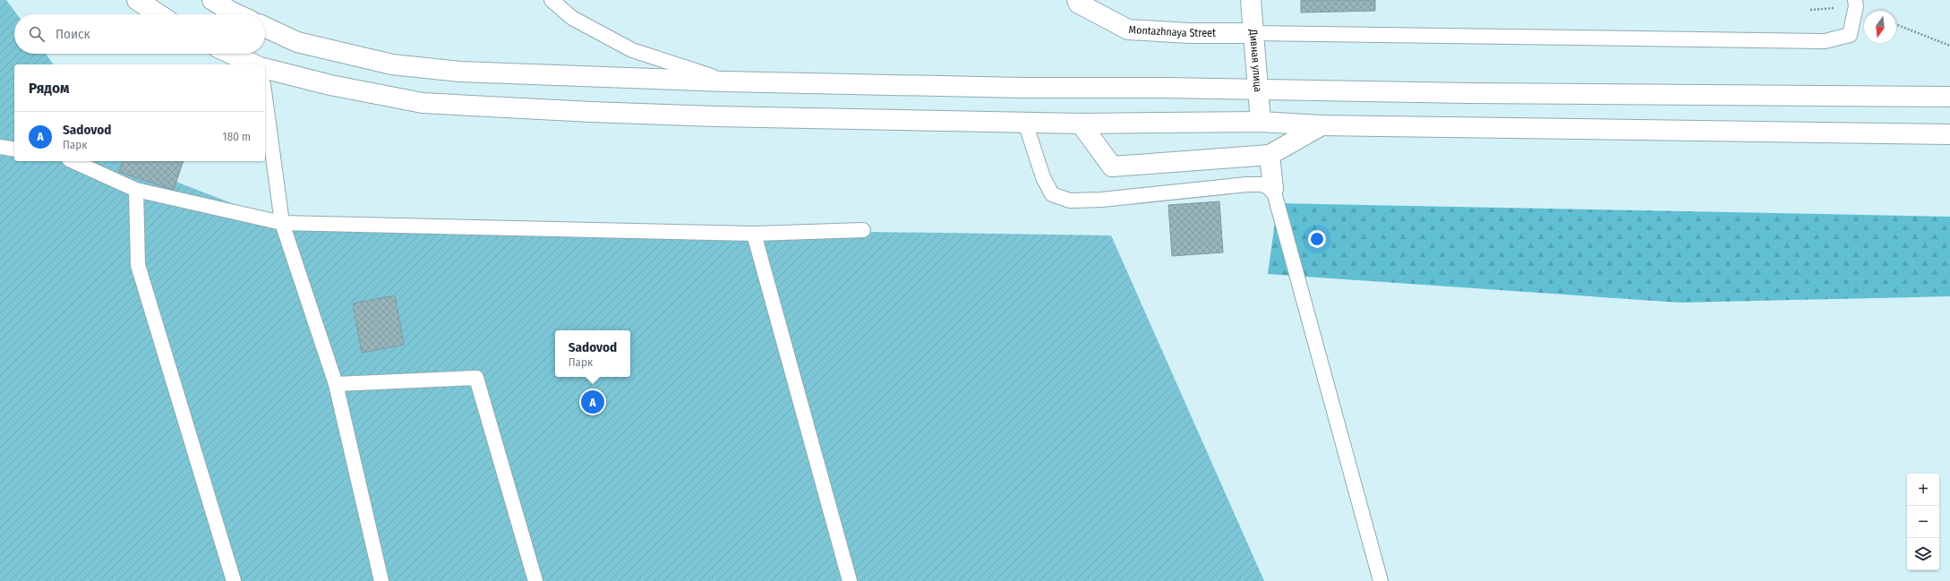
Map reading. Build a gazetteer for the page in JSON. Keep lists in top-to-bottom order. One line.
{"streets":{"main road":["Montazhnaya Street","Дивная улица"]},"crossings":[["Montazhnaya Street","Дивная улица"]],"north":"bottom","page":{"search":"Поиск","heading":"Рядом","list":[{"mark":"A","name":"Sadovod","note":"Парк","value":"180 m"}],"popup":["Sadovod","Парк"],"pins":"A","map_buttons":["+","−"]}}
